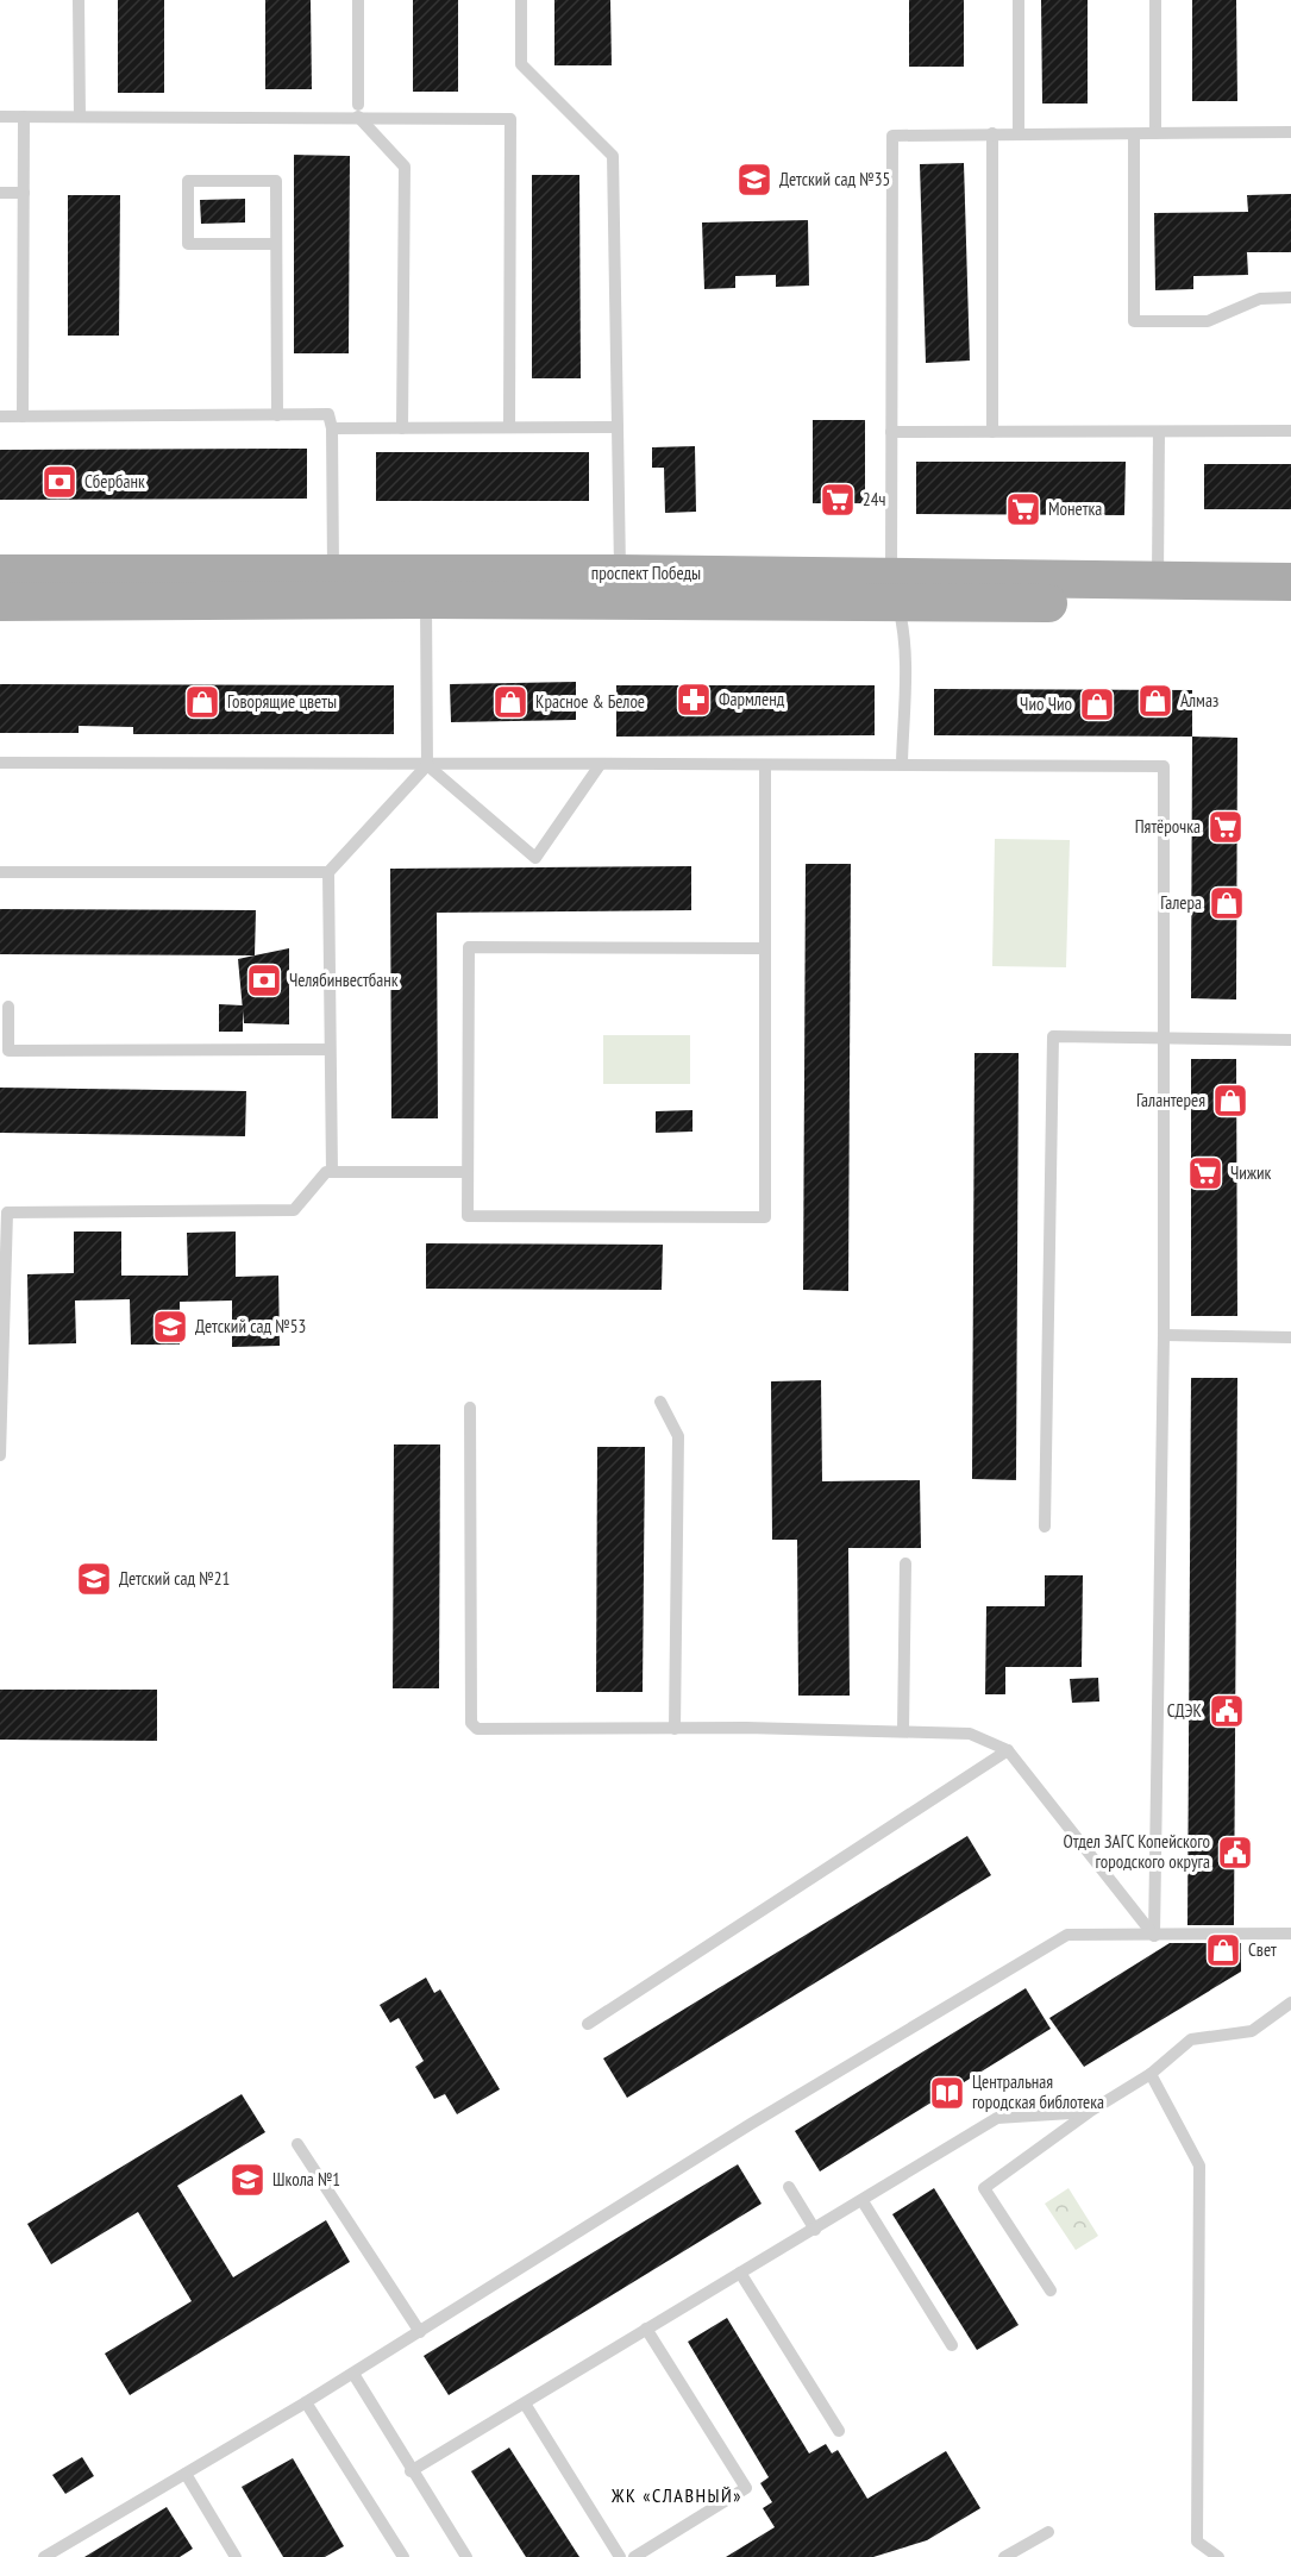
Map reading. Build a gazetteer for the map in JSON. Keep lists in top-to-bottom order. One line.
{"streets":{"main road":["проспект Победы"]},"districts":["ЖК «СЛАВНЫЙ»"],"places":{"school or university":["Детский сад №35","Детский сад №53","Детский сад №21","Школа №1"],"bank":["Сбербанк","Челябинвестбанк"],"supermarket":["24ч","Монетка","Пятёрочка","Чижик"],"pharmacy":["Фармленд"],"shop":["Алмаз","Говорящие цветы","Красное & Белое","Чио Чио","Галера","Галантерея","Свет"],"public building":["СДЭК","Отдел ЗАГС Копейского городского округа"],"library":["Центральная городская библотека"]}}
